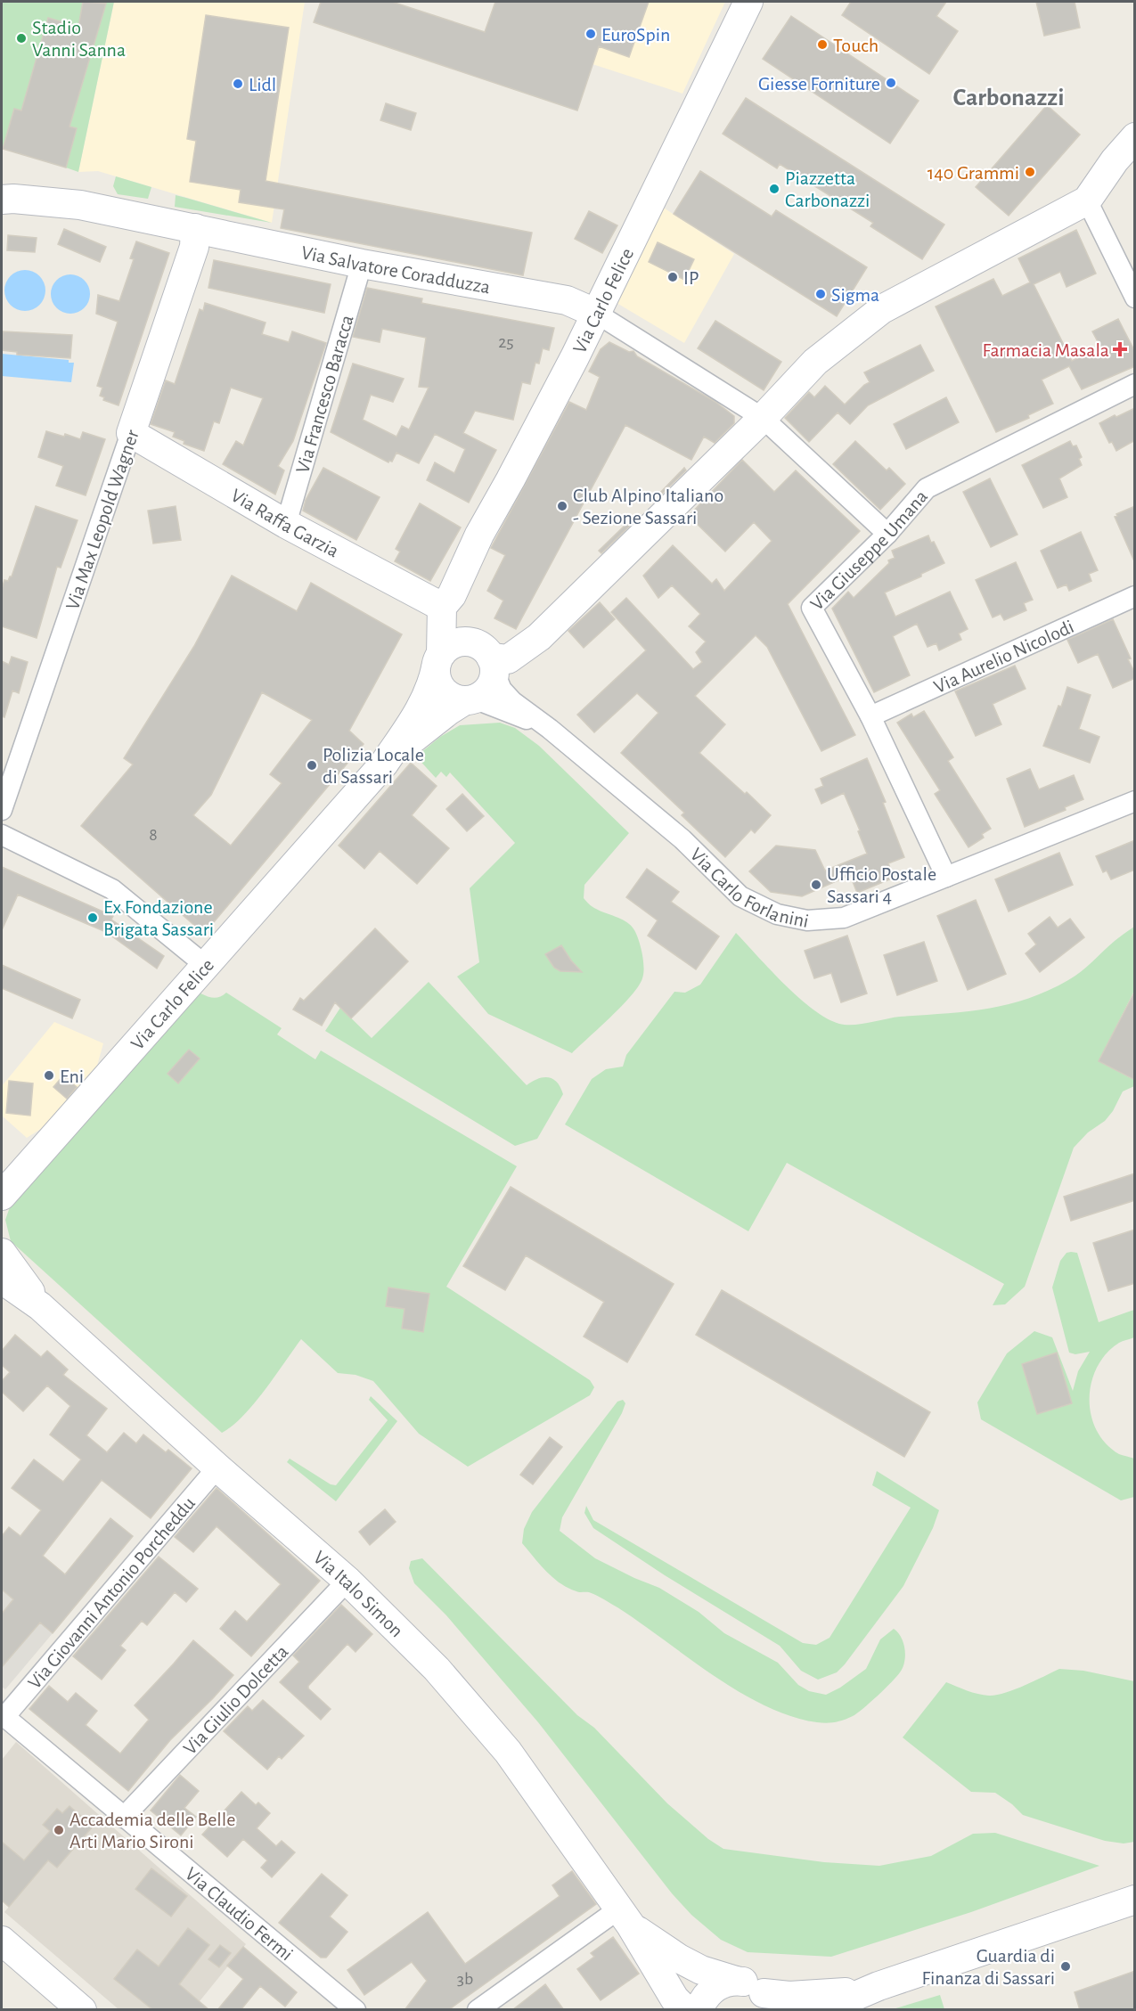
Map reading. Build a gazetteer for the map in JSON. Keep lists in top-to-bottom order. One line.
{"streets":{"main road":["Via Salvatore Coradduzza","Via Carlo Felice","Via Max Leopold Wagner","Via Raffa Garzia","Via Italo Simon"],"street":["Via Francesco Baracca","Via Giuseppe Umana","Via Aurelio Nicolodi","Via Carlo Forlanini","Via Giovanni Antonio Porcheddu","Via Giulio Dolcetta","Via Claudio Fermi"]},"crossings":[["Via Salvatore Coradduzza","Via Carlo Felice"],["Via Salvatore Coradduzza","Via Francesco Baracca"],["Via Salvatore Coradduzza","Via Max Leopold Wagner"],["Via Salvatore Coradduzza","Via Giuseppe Umana"],["Via Carlo Felice","Via Raffa Garzia"],["Via Carlo Felice","Via Carlo Forlanini"],["Via Francesco Baracca","Via Raffa Garzia"],["Via Max Leopold Wagner","Via Raffa Garzia"],["Via Giuseppe Umana","Via Aurelio Nicolodi"],["Via Giuseppe Umana","Via Carlo Forlanini"],["Via Giovanni Antonio Porcheddu","Via Italo Simon"],["Via Giovanni Antonio Porcheddu","Via Claudio Fermi"],["Via Italo Simon","Via Giulio Dolcetta"],["Via Giulio Dolcetta","Via Claudio Fermi"]],"districts":["Carbonazzi"],"places":{"other":["EuroSpin","Stadio Vanni Sanna","Touch","Giesse Forniture","Lidl","140 Grammi","Piazzetta Carbonazzi","IP","Sigma","Club Alpino Italiano - Sezione Sassari","Polizia Locale di Sassari","Ufficio Postale Sassari 4","Ex Fondazione Brigata Sassari","Eni","Accademia delle Belle Arti Mario Sironi","Guardia di Finanza di Sassari"],"health":["Farmacia Masala"]},"house_numbers":["25","8","3b"]}
